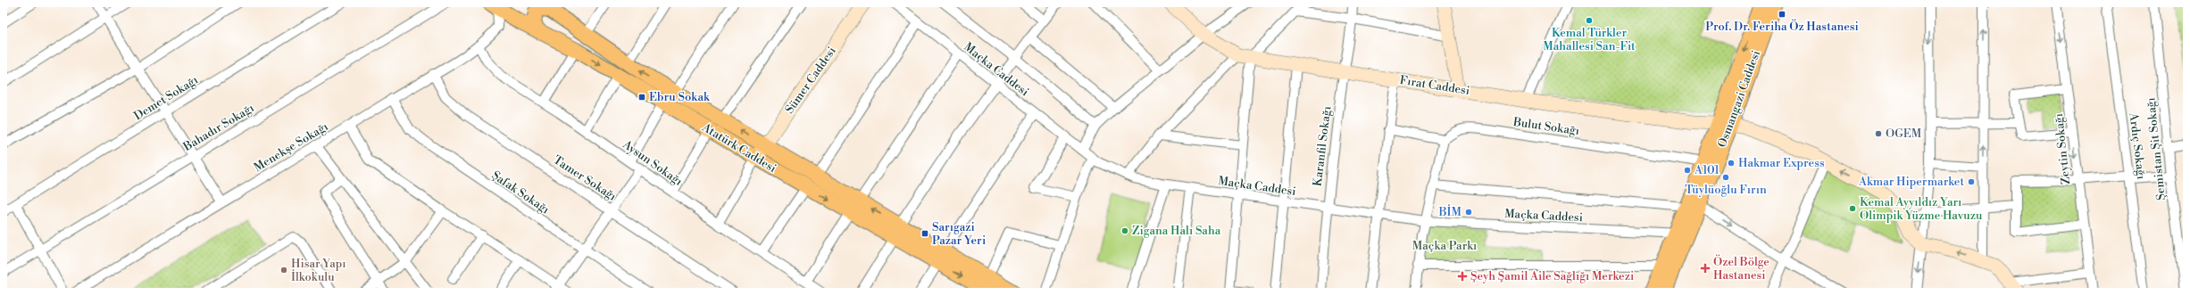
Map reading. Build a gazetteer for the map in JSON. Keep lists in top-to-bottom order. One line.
{"streets":{"main road":["Osmangazi Caddesi","Atatürk Caddesi"],"street":["Maçka Caddesi","Sümer Caddesi","Fırat Caddesi","Demet Sokağı","Bulut Sokağı","Bahadır Sokağı","Karanfil Sokağı","Ardıç Sokağı","Menekşe Sokağı","Zeytin Sokağı","Şemistan Şit Sokağı","Aysun Sokağı","Tamer Sokağı","Şafak Sokağı"]},"crossings":[["Maçka Caddesi","Osmangazi Caddesi"],["Maçka Caddesi","Karanfil Sokağı"],["Sümer Caddesi","Atatürk Caddesi"],["Fırat Caddesi","Osmangazi Caddesi"],["Fırat Caddesi","Karanfil Sokağı"],["Osmangazi Caddesi","Bulut Sokağı"],["Menekşe Sokağı","Atatürk Caddesi"],["Menekşe Sokağı","Aysun Sokağı"],["Menekşe Sokağı","Tamer Sokağı"],["Menekşe Sokağı","Şafak Sokağı"]],"parks":["Maçka Parkı"],"places":{"transit":["Prof. Dr. Feriha Öz Hastanesi","Ebru Sokak","Sarıgazi Pazar Yeri"],"other":["Kemal Türkler Mahallesi San-Fit","OGEM","Hakmar Express","A101","Tüylüoğlu Fırın","Akmar Hipermarket","Kemal Ayyıldız Yarı Olimpik Yüzme Havuzu","BİM","Zigana Halı Saha","Hisar Yapı İlkokulu"],"health":["Özel Bölge Hastanesi","Şeyh Şamil Aile Sağlığı Merkezi"]}}
